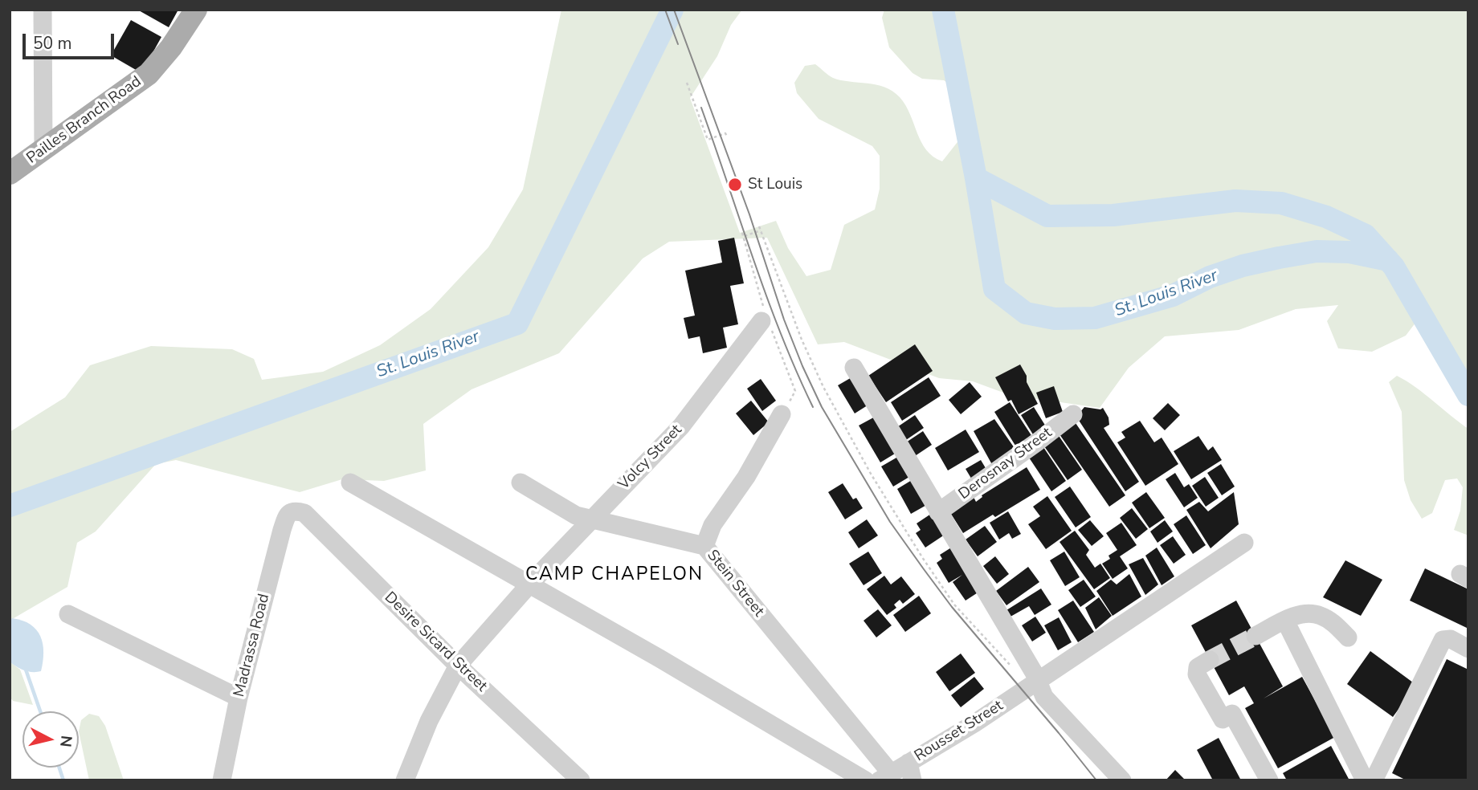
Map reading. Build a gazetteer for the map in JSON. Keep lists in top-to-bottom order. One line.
{"streets":{"main road":["Pailles Branch Road"],"street":["Volcy Street","Derosnay Street","Stein Street","Desire Sicard Street","Madrassa Road","Rousset Street"]},"crossings":[["Volcy Street","Stein Street"],["Volcy Street","Desire Sicard Street"],["Stein Street","Rousset Street"],["Desire Sicard Street","Madrassa Road"]],"districts":["CAMP CHAPELON"],"water":["St. Louis River"],"places":["St Louis"],"scale_bar":"50 m","north":"right"}
